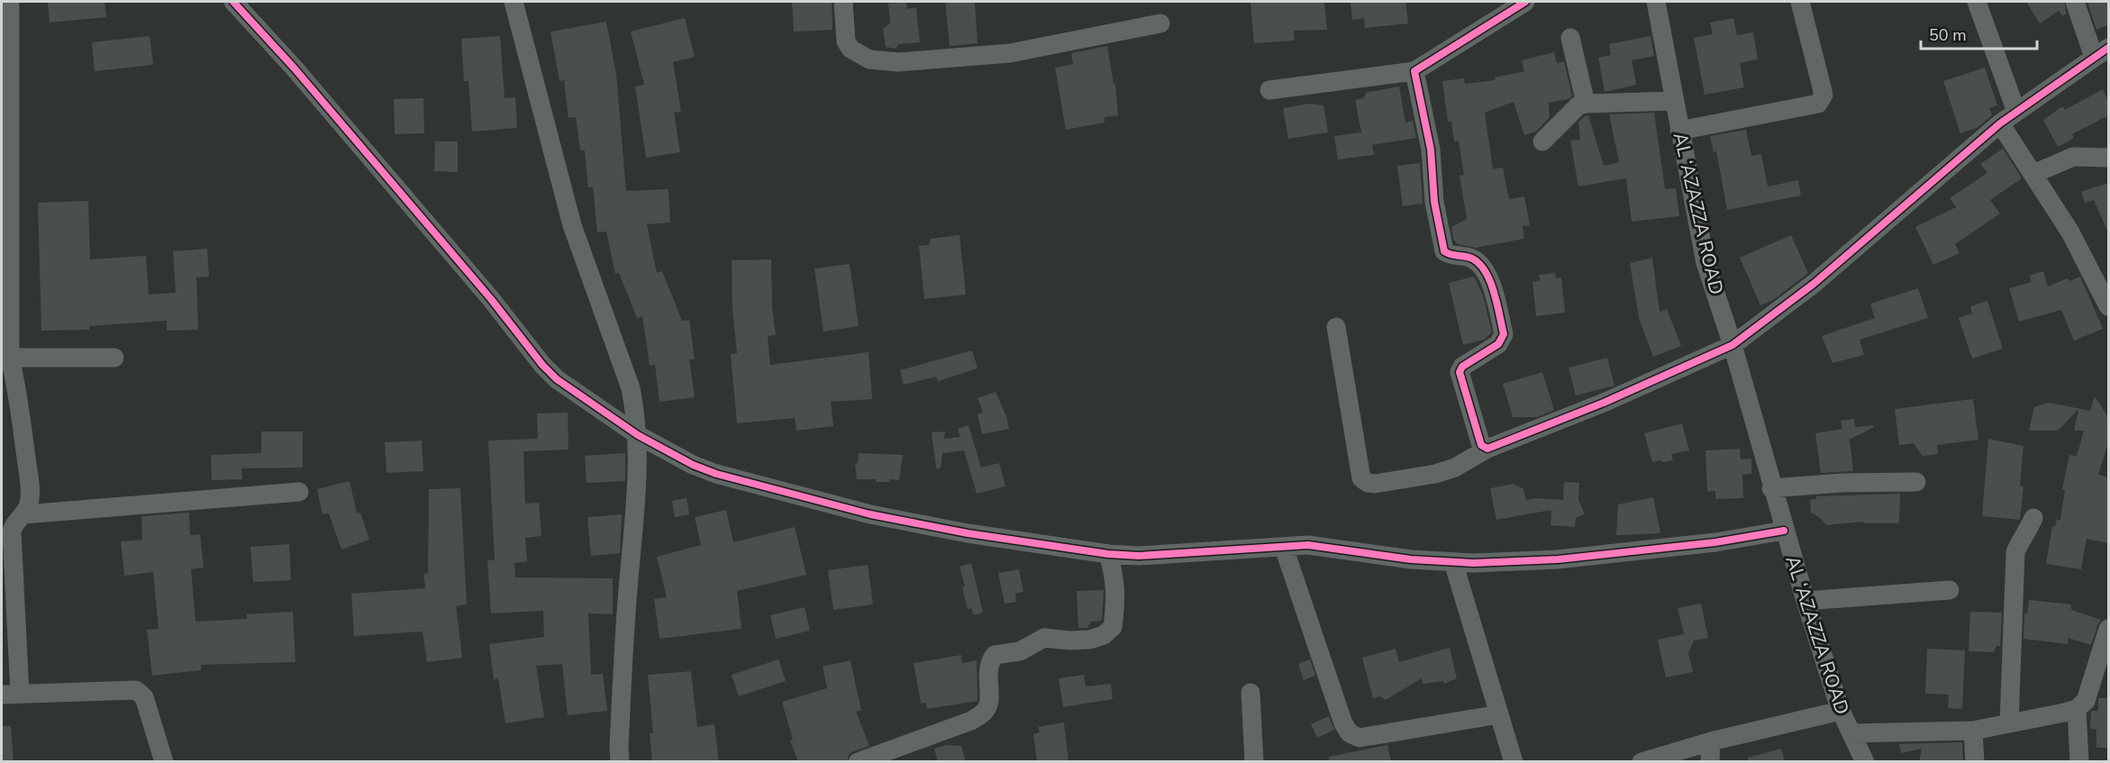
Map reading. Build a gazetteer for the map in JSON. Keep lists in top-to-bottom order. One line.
{"streets":{"street":["AL ‘AZAZZA ROAD"]},"scale_bar":"50 m"}
